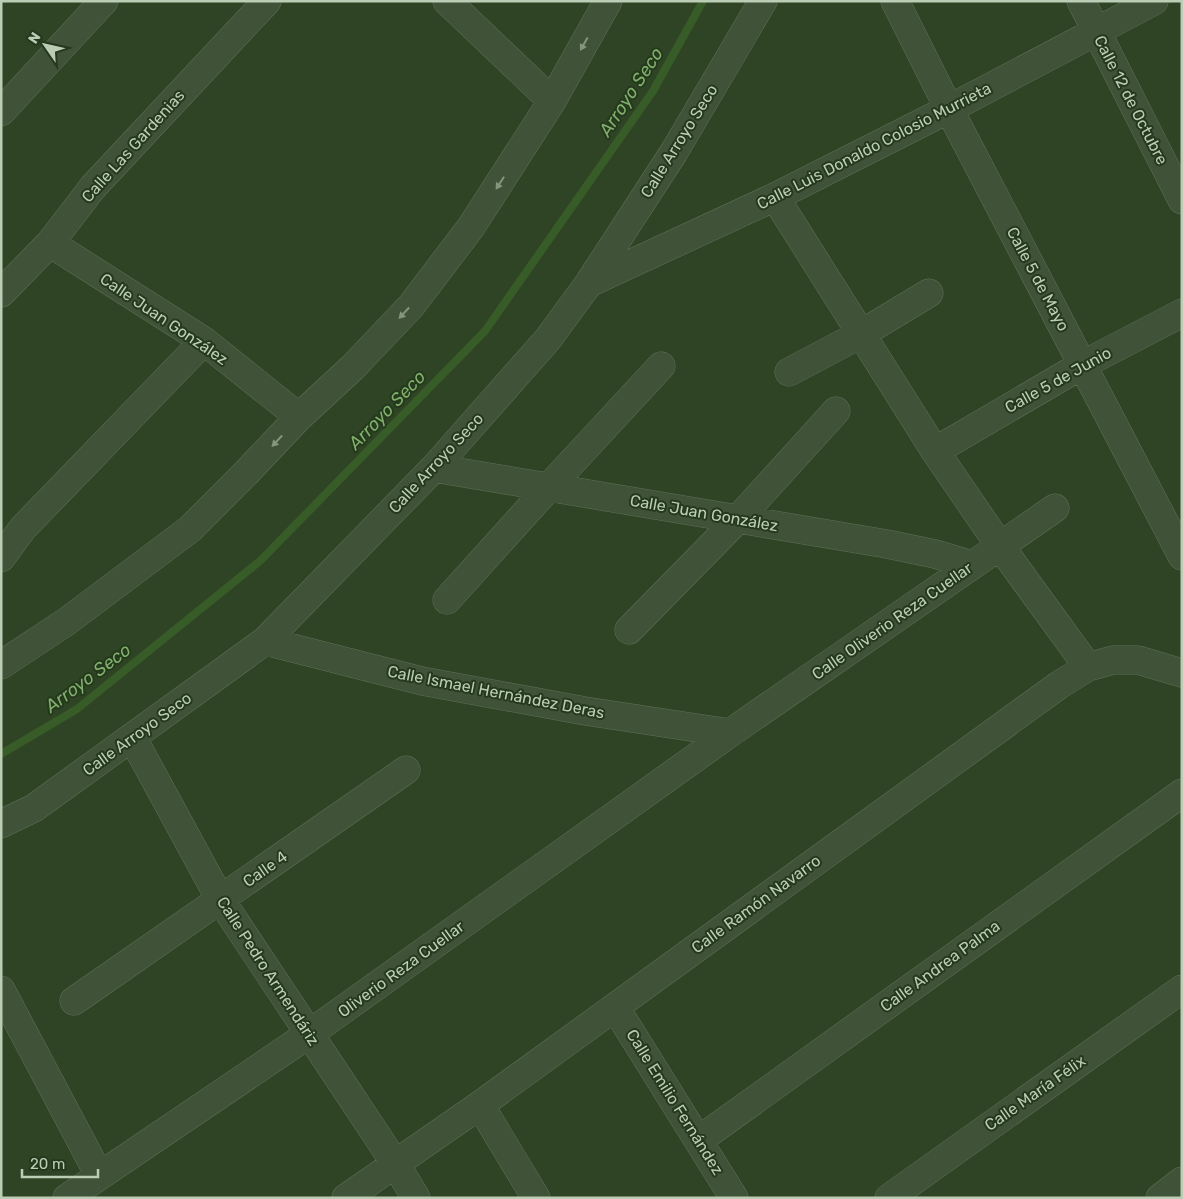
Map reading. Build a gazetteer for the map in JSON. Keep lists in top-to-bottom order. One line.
{"streets":{"street":["Calle 12 de Octubre","Calle Arroyo Seco","Calle Las Gardenias","Calle Luis Donaldo Colosio Murrieta","Calle 5 de Mayo","Calle Juan González","Calle 5 de Junio","Calle Oliverio Reza Cuellar","Calle Ismael Hernández Deras","Calle 4","Calle Ramón Navarro","Calle Andrea Palma","Oliverio Reza Cuellar","Calle Pedro Armendáriz","Calle María Félix","Calle Emilio Fernández"]},"crossings":[["Calle 12 de Octubre","Calle Luis Donaldo Colosio Murrieta"],["Calle Arroyo Seco","Calle Luis Donaldo Colosio Murrieta"],["Calle Arroyo Seco","Calle Juan González"],["Calle Arroyo Seco","Calle Ismael Hernández Deras"],["Calle Arroyo Seco","Calle Pedro Armendáriz"],["Calle Las Gardenias","Calle Juan González"],["Calle Luis Donaldo Colosio Murrieta","Calle 5 de Mayo"],["Calle 5 de Mayo","Calle 5 de Junio"],["Calle Juan González","Calle Oliverio Reza Cuellar"],["Calle Oliverio Reza Cuellar","Calle Ismael Hernández Deras"],["Calle Oliverio Reza Cuellar","Oliverio Reza Cuellar"],["Calle Ismael Hernández Deras","Oliverio Reza Cuellar"],["Calle 4","Calle Pedro Armendáriz"],["Calle Ramón Navarro","Calle Pedro Armendáriz"],["Calle Ramón Navarro","Calle Emilio Fernández"],["Calle Andrea Palma","Calle Emilio Fernández"],["Oliverio Reza Cuellar","Calle Pedro Armendáriz"]],"water":["Arroyo Seco"],"scale_bar":"20 m","north":"top left"}
